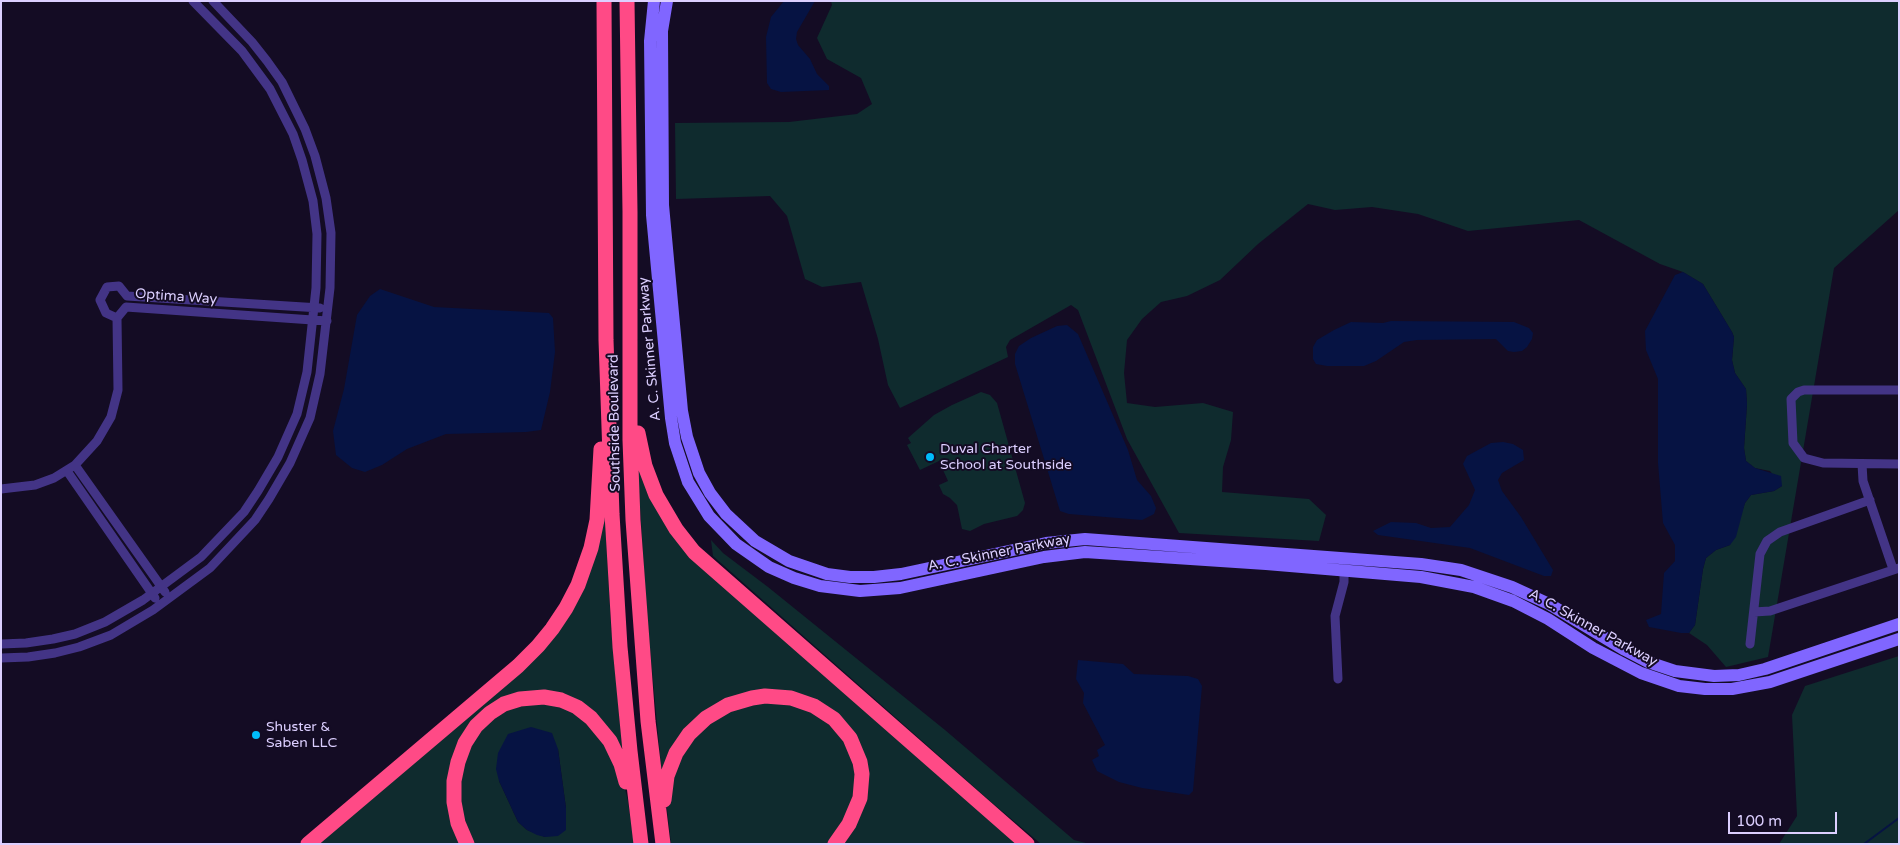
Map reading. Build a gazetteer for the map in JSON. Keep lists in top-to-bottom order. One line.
{"streets":{"highway":["Southside Boulevard"],"main road":["A. C. Skinner Parkway"],"street":["Optima Way"]},"places":["Duval Charter School at Southside","Shuster & Saben LLC"],"scale_bar":"100 m"}
